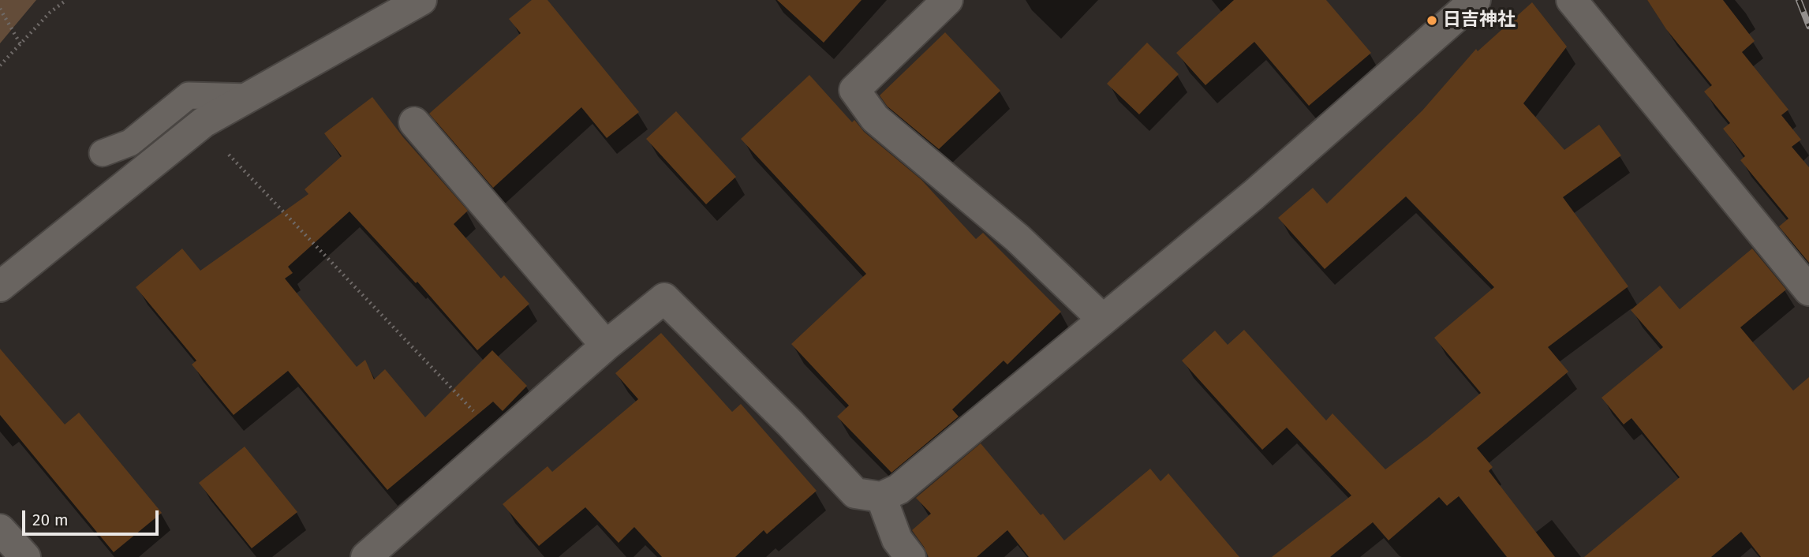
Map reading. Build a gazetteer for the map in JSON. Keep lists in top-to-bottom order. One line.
{"places":["日吉神社"],"scale_bar":"20 m"}
